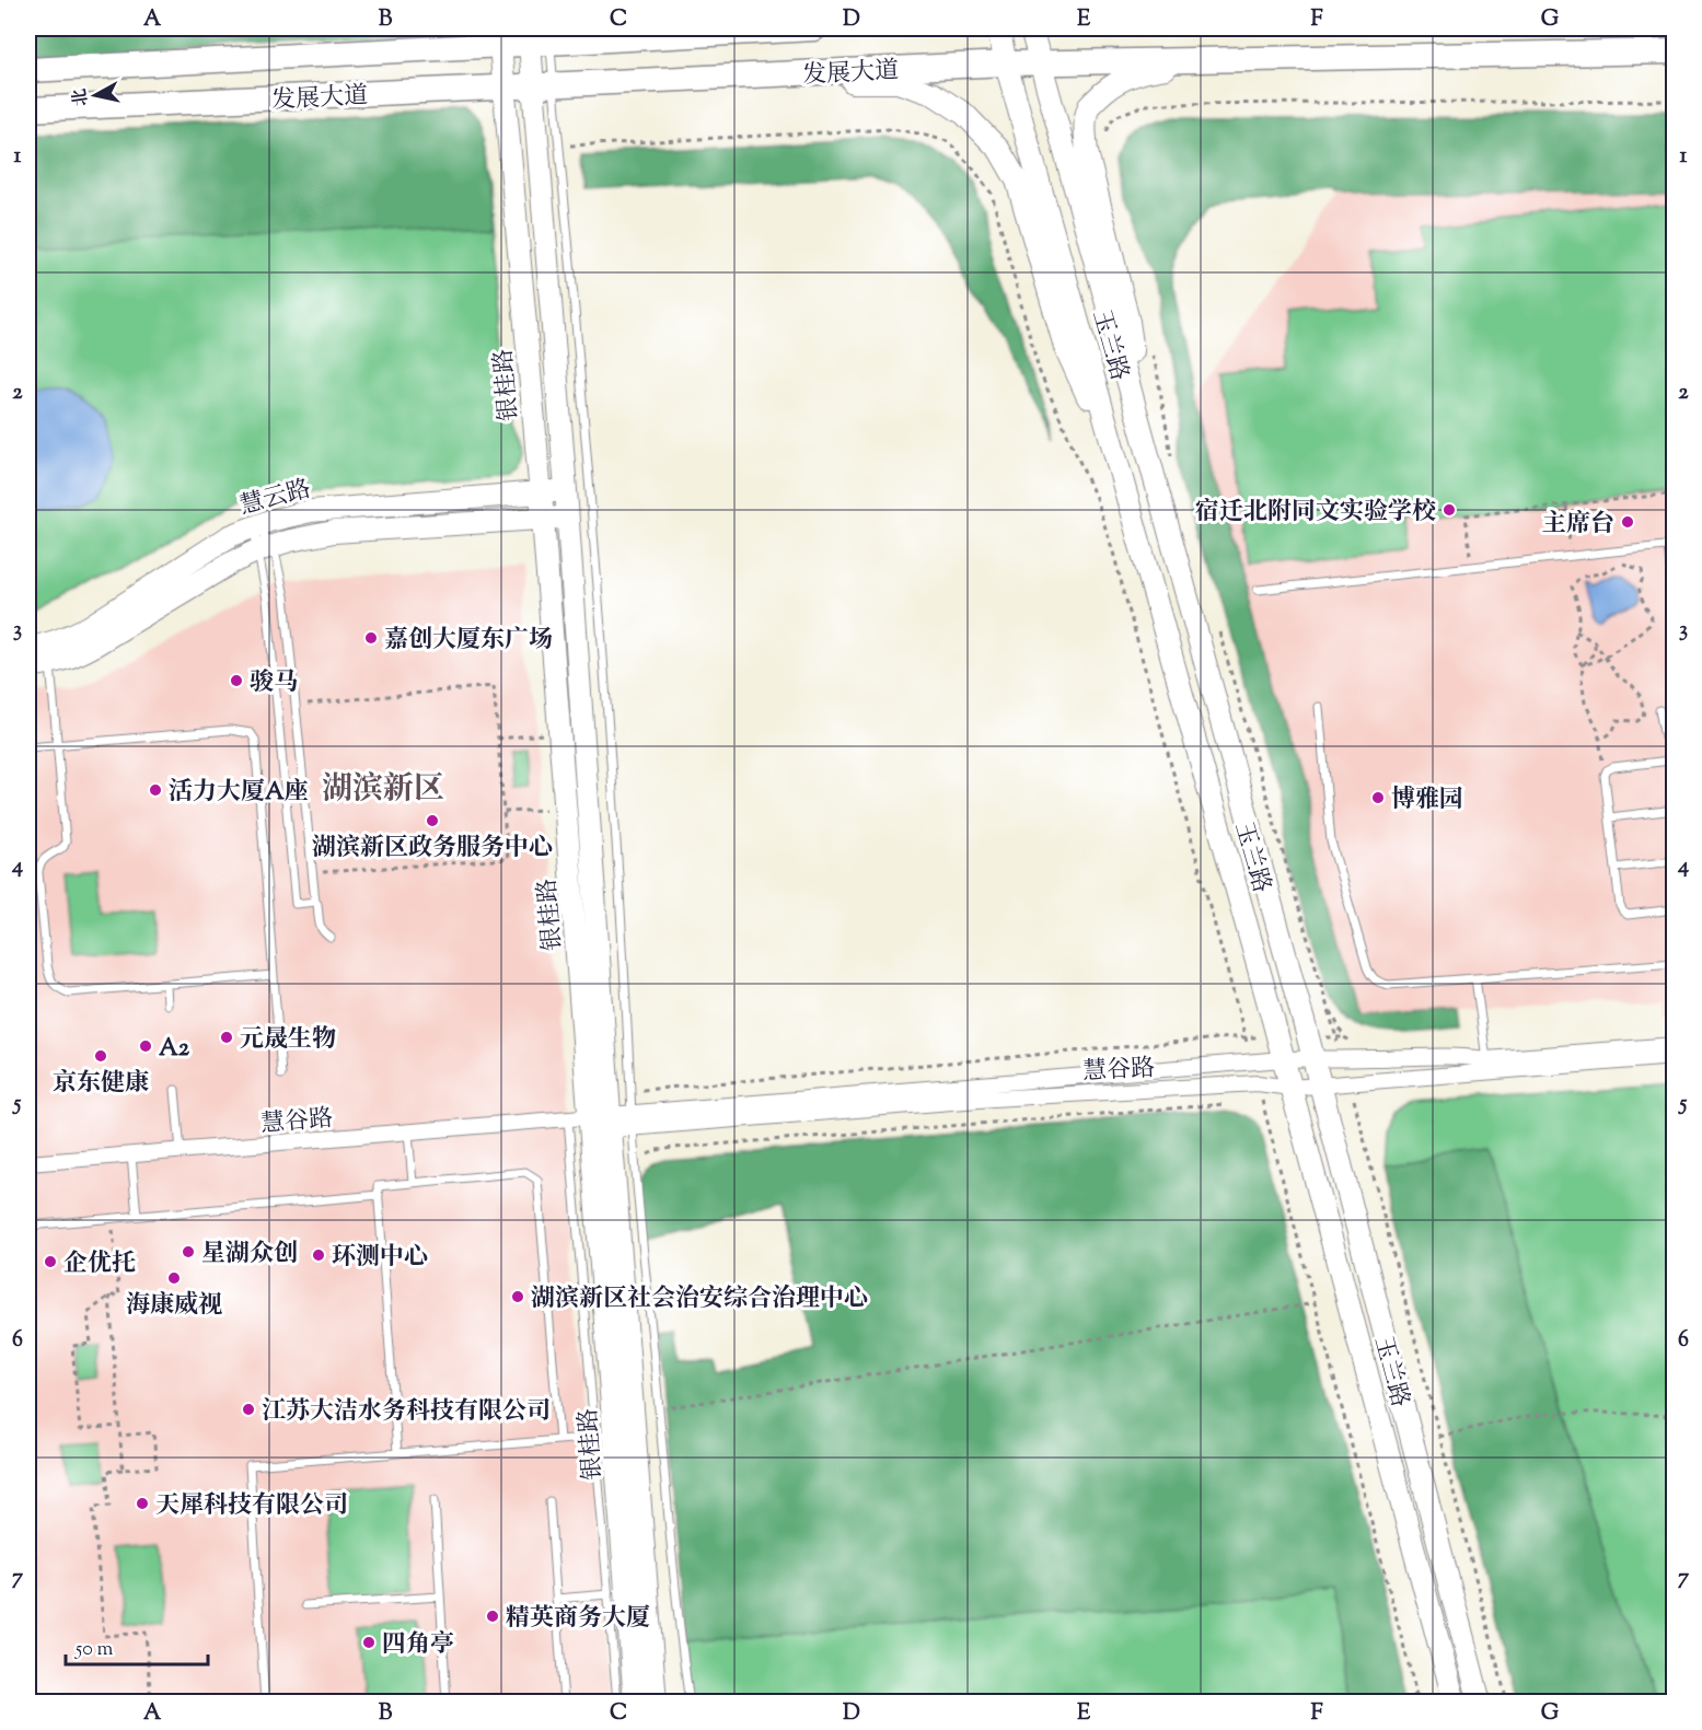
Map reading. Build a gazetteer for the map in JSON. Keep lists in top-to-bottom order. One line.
{"streets":{"main road":["发展大道"],"street":["玉兰路","银桂路","慧云路","慧谷路"]},"crossings":[["发展大道","玉兰路"],["发展大道","银桂路"],["玉兰路","慧谷路"],["银桂路","慧云路"],["银桂路","慧谷路"]],"districts":["湖滨新区"],"places":["宿迁北附同文实验学校","主席台","嘉创大厦东广场","骏马","活力大厦A座","博雅园","湖滨新区政务服务中心","元晟生物","A2","京东健康","星湖众创","环测中心","企优托","海康威视","湖滨新区社会治安综合治理中心","江苏大洁水务科技有限公司","天犀科技有限公司","精英商务大厦","四角亭"],"scale_bar":"50 m","north":"left","grid":{"columns":["A","B","C","D","E","F","G"],"rows":["1","2","3","4","5","6","7"]}}
